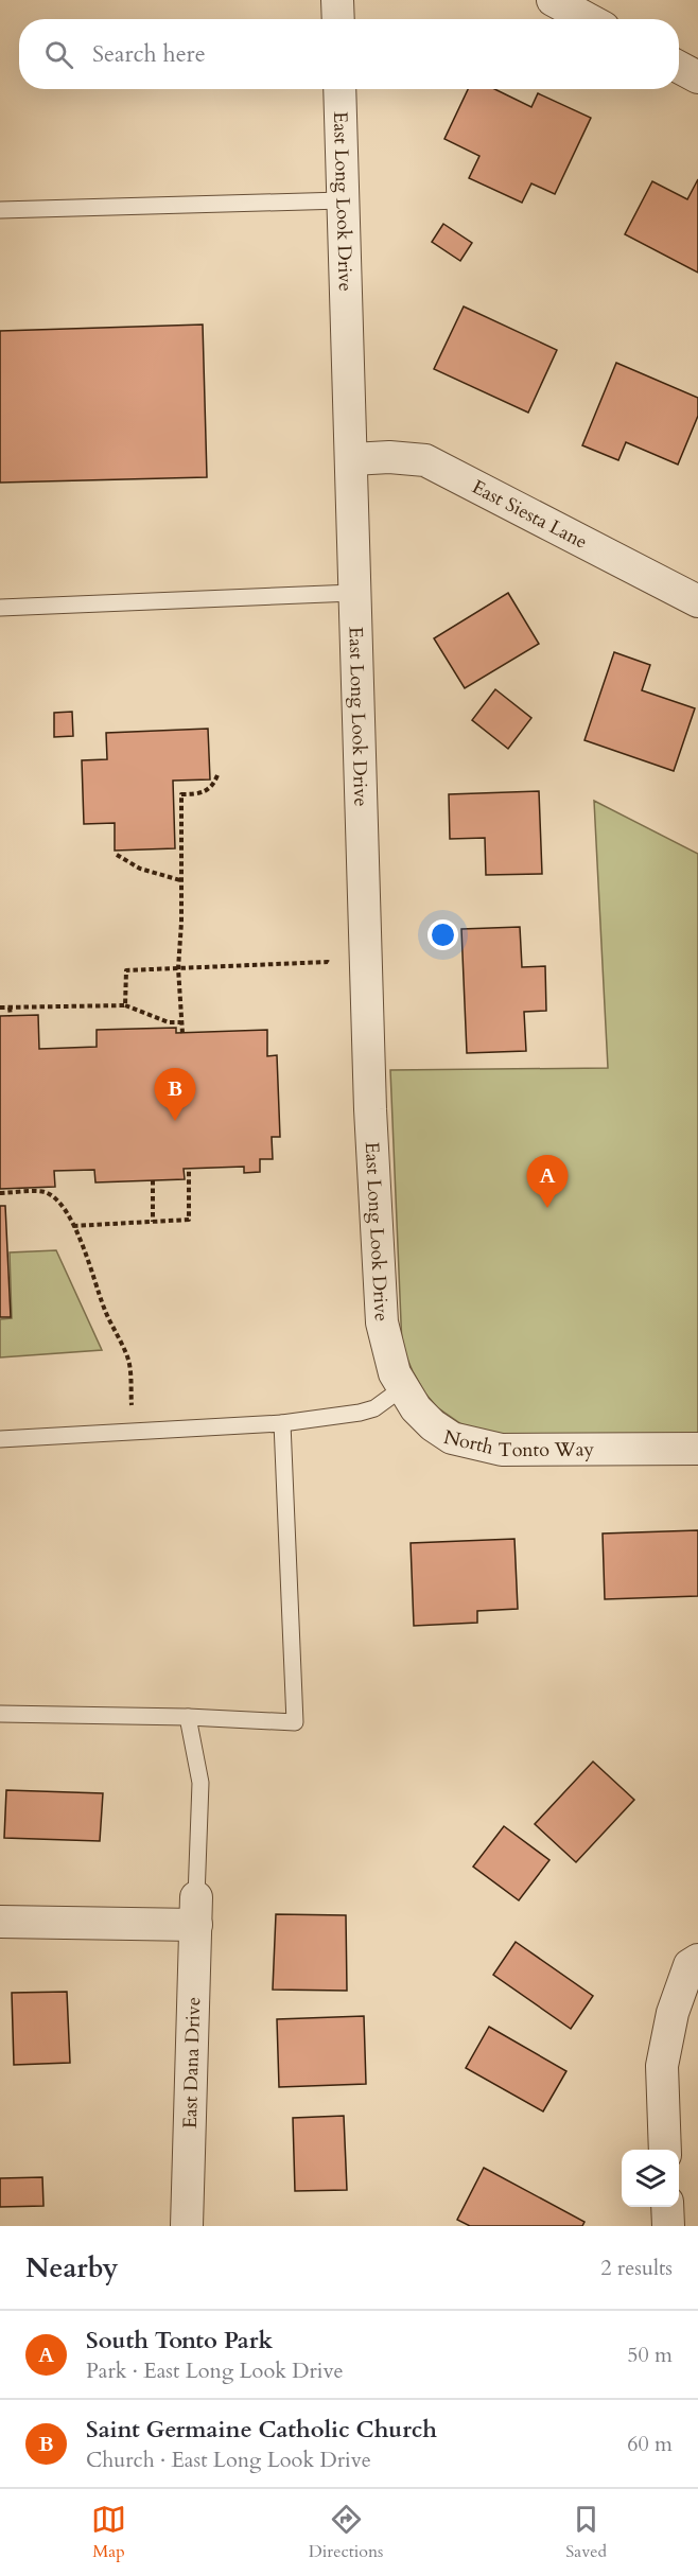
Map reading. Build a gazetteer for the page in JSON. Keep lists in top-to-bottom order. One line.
{"streets":{"street":["East Long Look Drive","East Siesta Lane","North Tonto Way","East Dana Drive"]},"crossings":[["East Long Look Drive","East Siesta Lane"],["East Long Look Drive","North Tonto Way"]],"page":{"search":"Search here","pins":["B","A"],"heading":["Nearby","2 results"],"list":[{"mark":"A","name":"South Tonto Park","note":"Park · East Long Look Drive","value":"50 m"},{"mark":"B","name":"Saint Germaine Catholic Church","note":"Church · East Long Look Drive","value":"60 m"}],"nav":["Map","Directions","Saved"]}}
